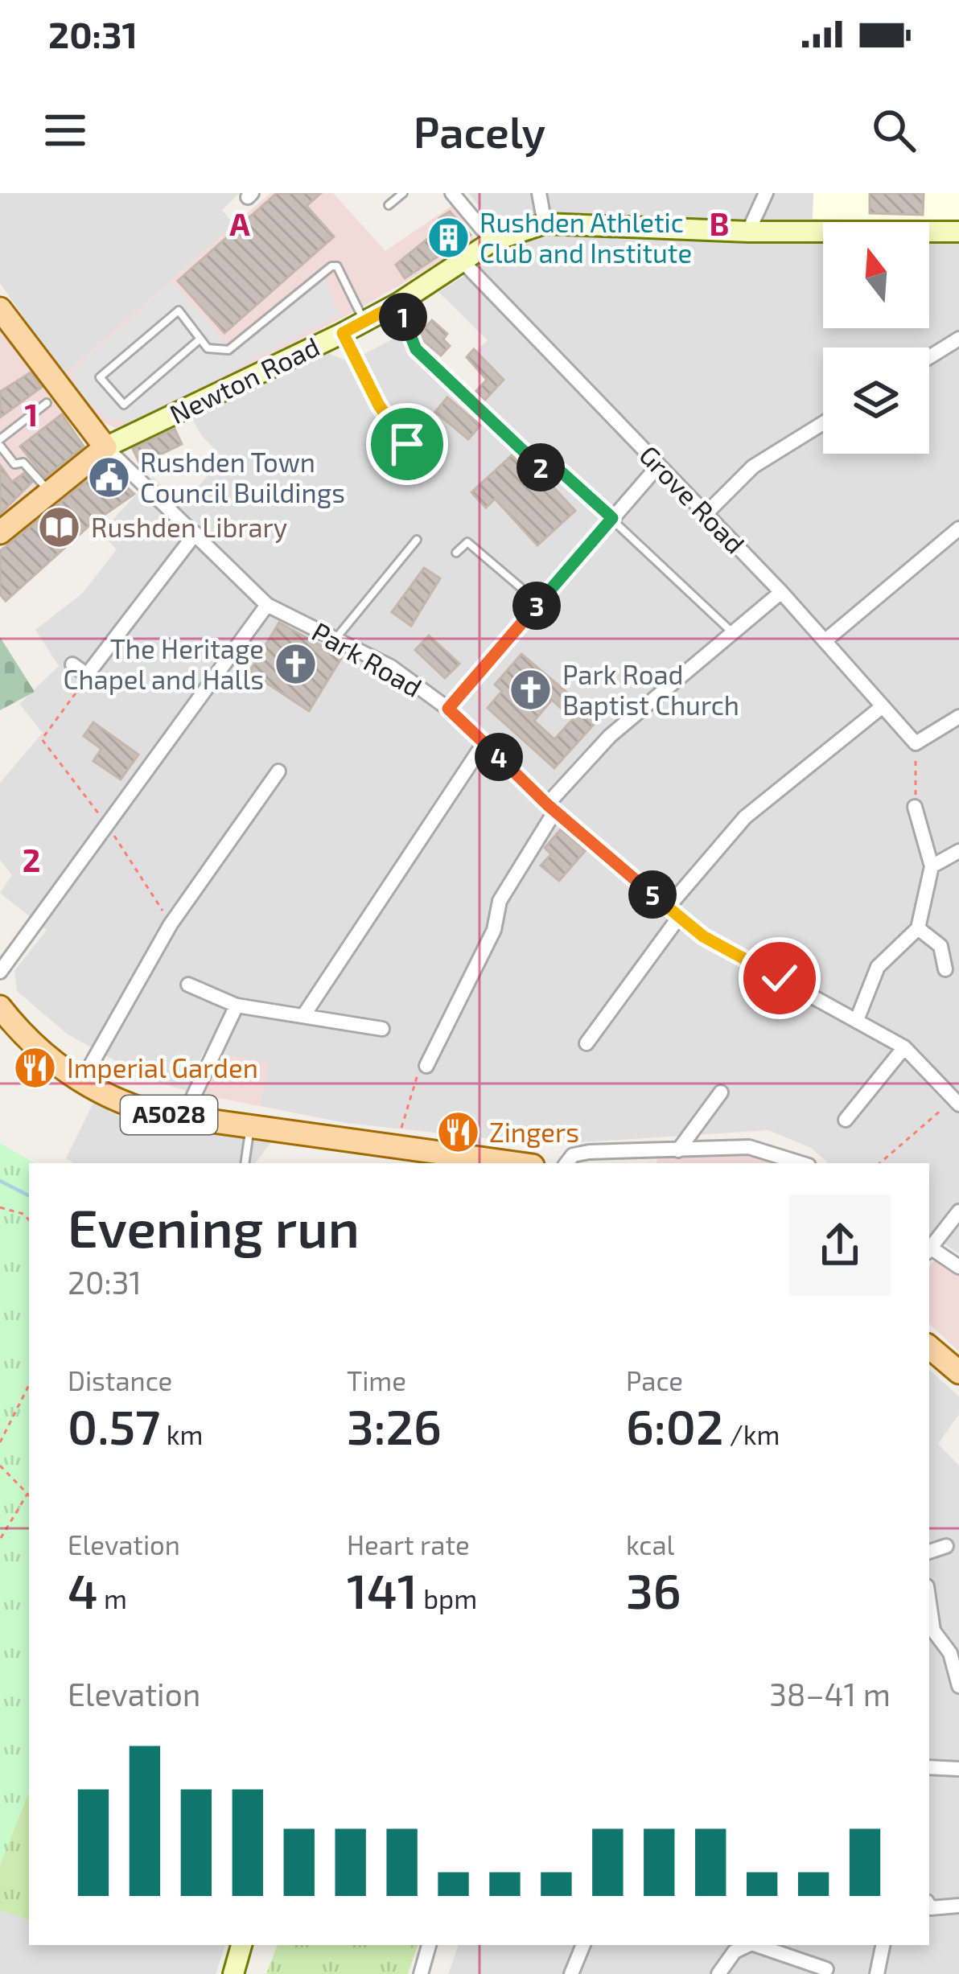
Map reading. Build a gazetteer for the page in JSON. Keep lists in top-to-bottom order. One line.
{"streets":{"main road":["Newton Road","A5028"],"street":["Grove Road","Park Road"]},"crossings":[["Newton Road","Grove Road"],["Newton Road","Park Road"]],"places":{"building":["Rushden Athletic Club and Institute"],"public building":["Rushden Town Council Buildings"],"library":["Rushden Library"],"church":["The Heritage Chapel and Halls","Park Road Baptist Church"],"restaurant":["Imperial Garden","Zingers"]},"north":"top","page":{"status":"20:31","header":"Pacely","pins":["1","2","3","4","5"],"heading":["Evening run","20:31"],"stats":[["Distance","0.57 km"],["Time","3:26"],["Pace","6:02 /km"],["Elevation","4 m"],["Heart rate","141 bpm"],["kcal","36"]],"chart":["Elevation","38–41 m"]},"grid":{"columns":["A","B"],"rows":["1","2"]}}
